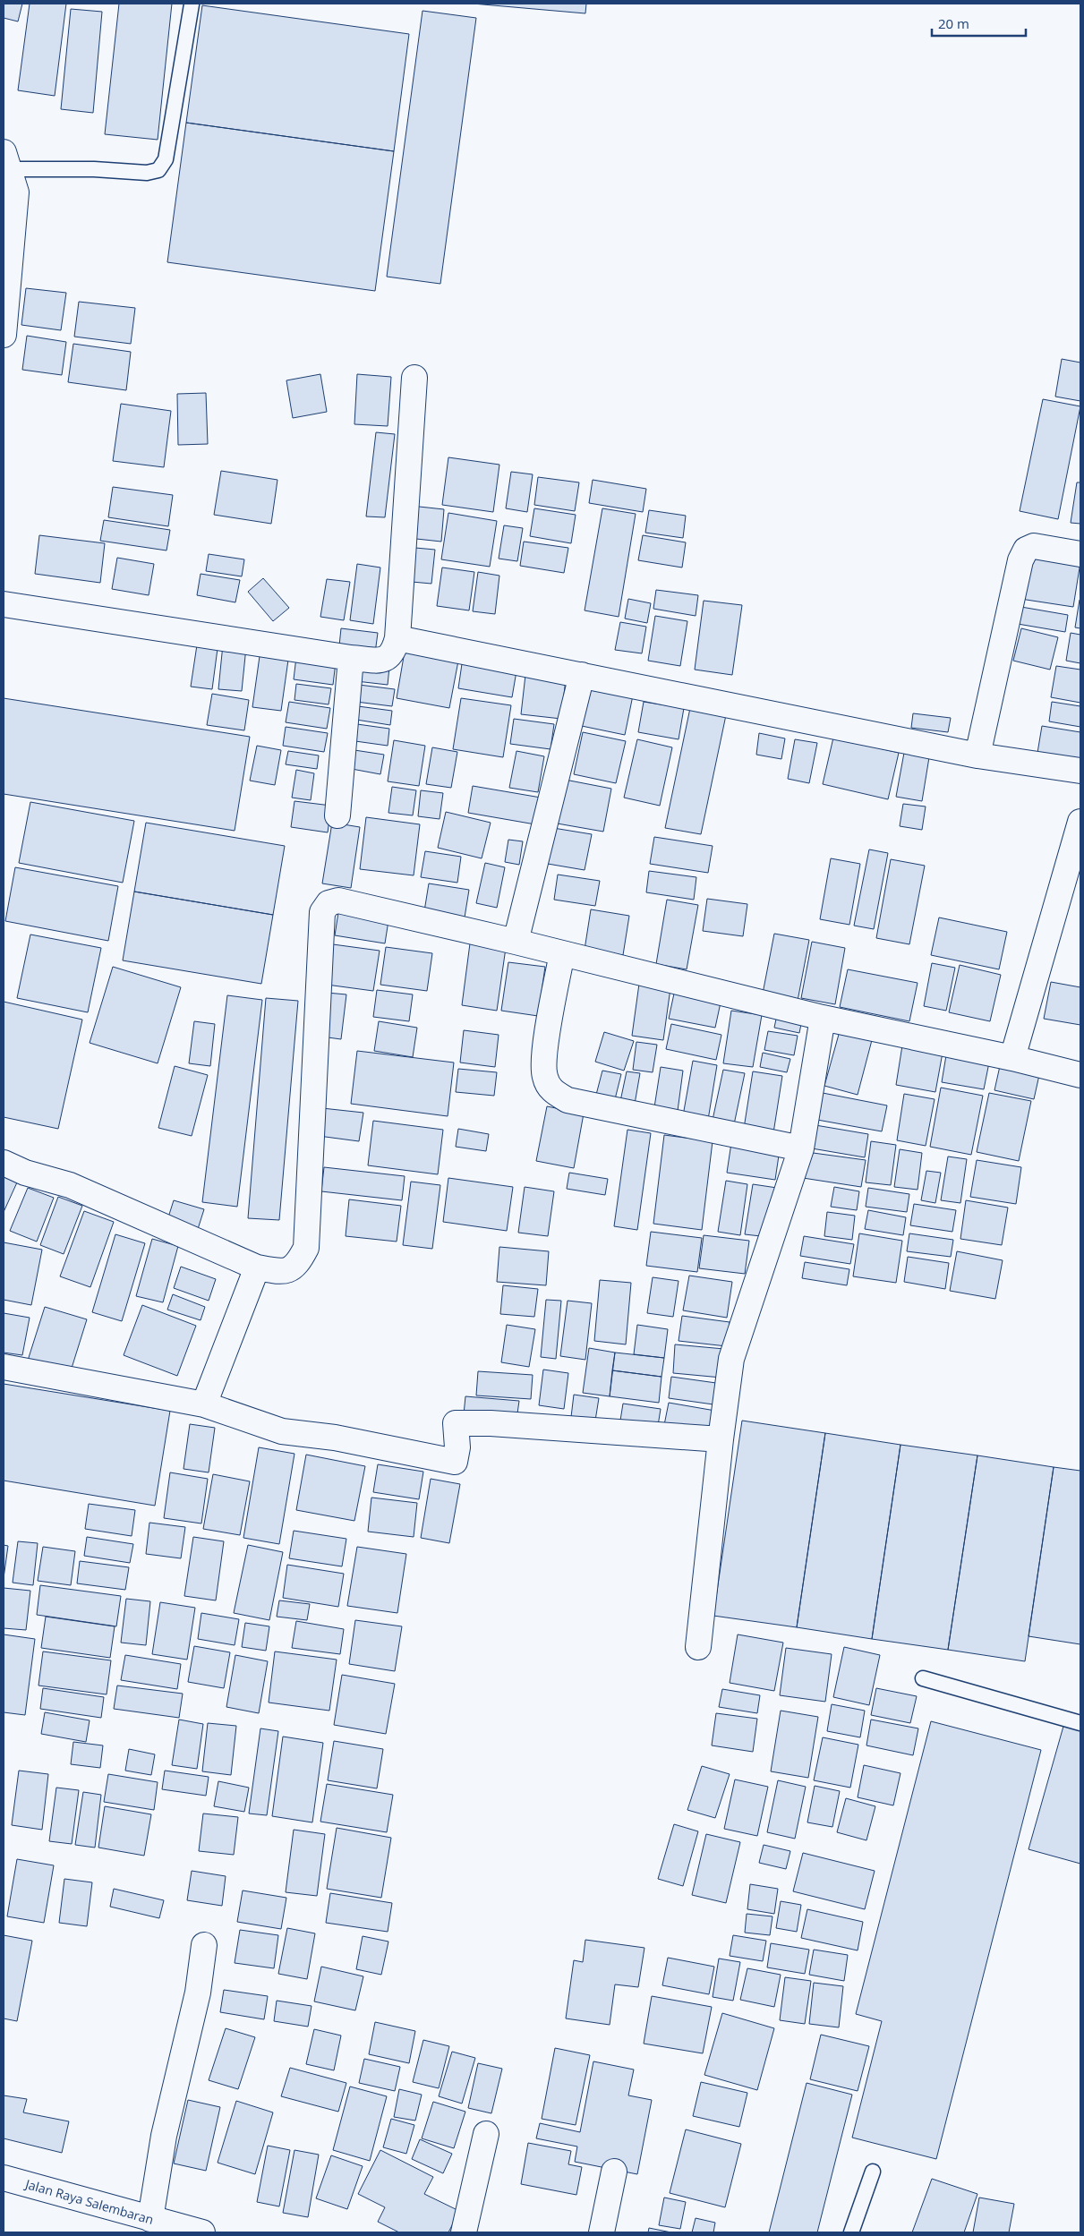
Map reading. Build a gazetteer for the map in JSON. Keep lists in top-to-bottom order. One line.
{"streets":{"street":["Jalan Raya Salembaran"]},"scale_bar":"20 m"}
